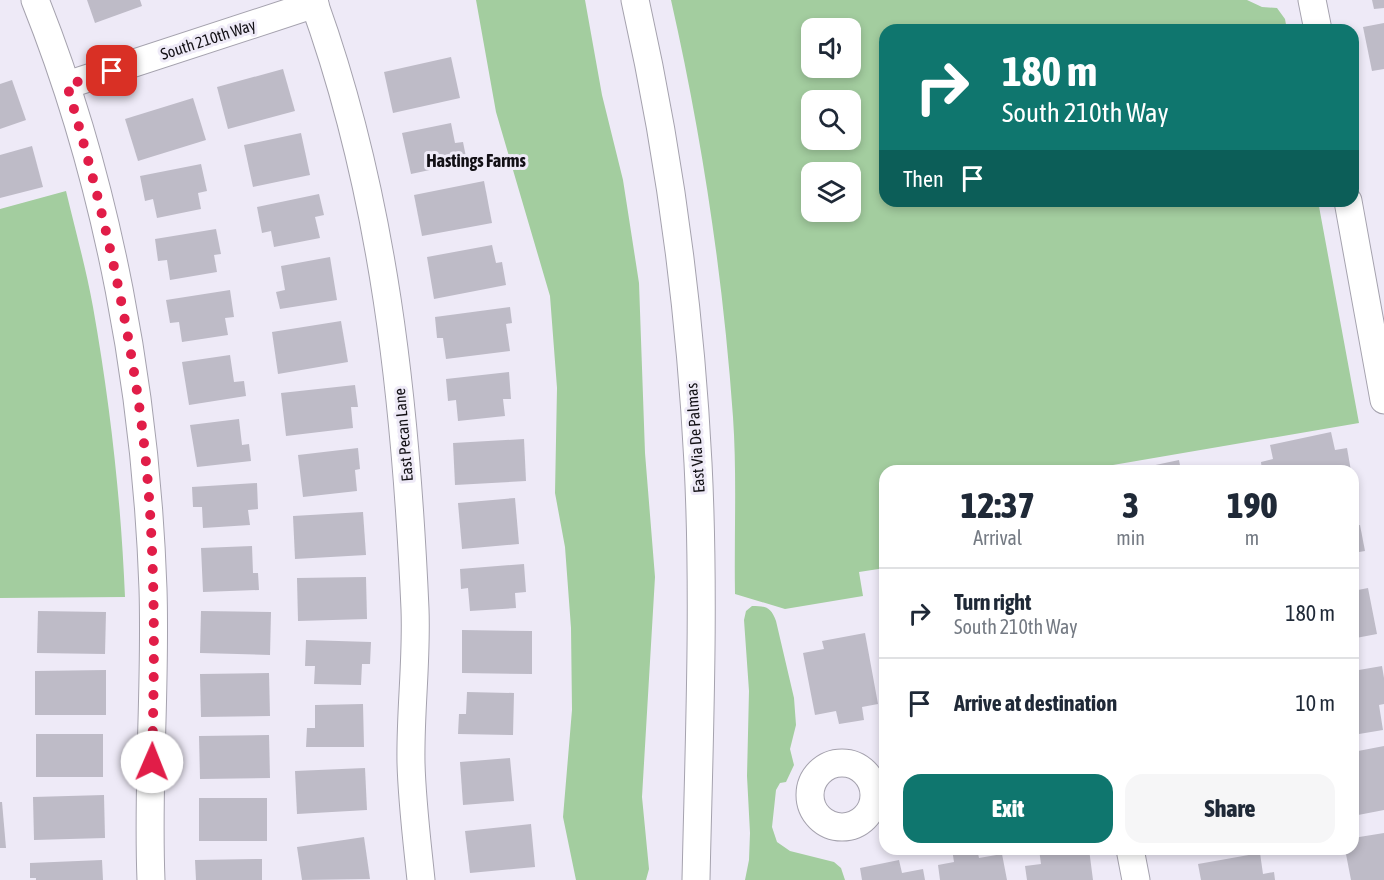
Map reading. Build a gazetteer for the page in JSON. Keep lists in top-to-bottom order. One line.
{"streets":{"street":["South 210th Way","East Pecan Lane","East Via De Palmas"]},"crossings":[["South 210th Way","East Pecan Lane"]],"districts":["Hastings Farms"],"page":{"turn":["180 m","South 210th Way"],"then":"Then","eta":["12:37","Arrival","3","min","190","m"],"list":[{"name":"Turn right","note":"South 210th Way","value":"180 m"},{"name":"Arrive at destination","value":"10 m"}],"buttons":["Exit","Share"]}}
